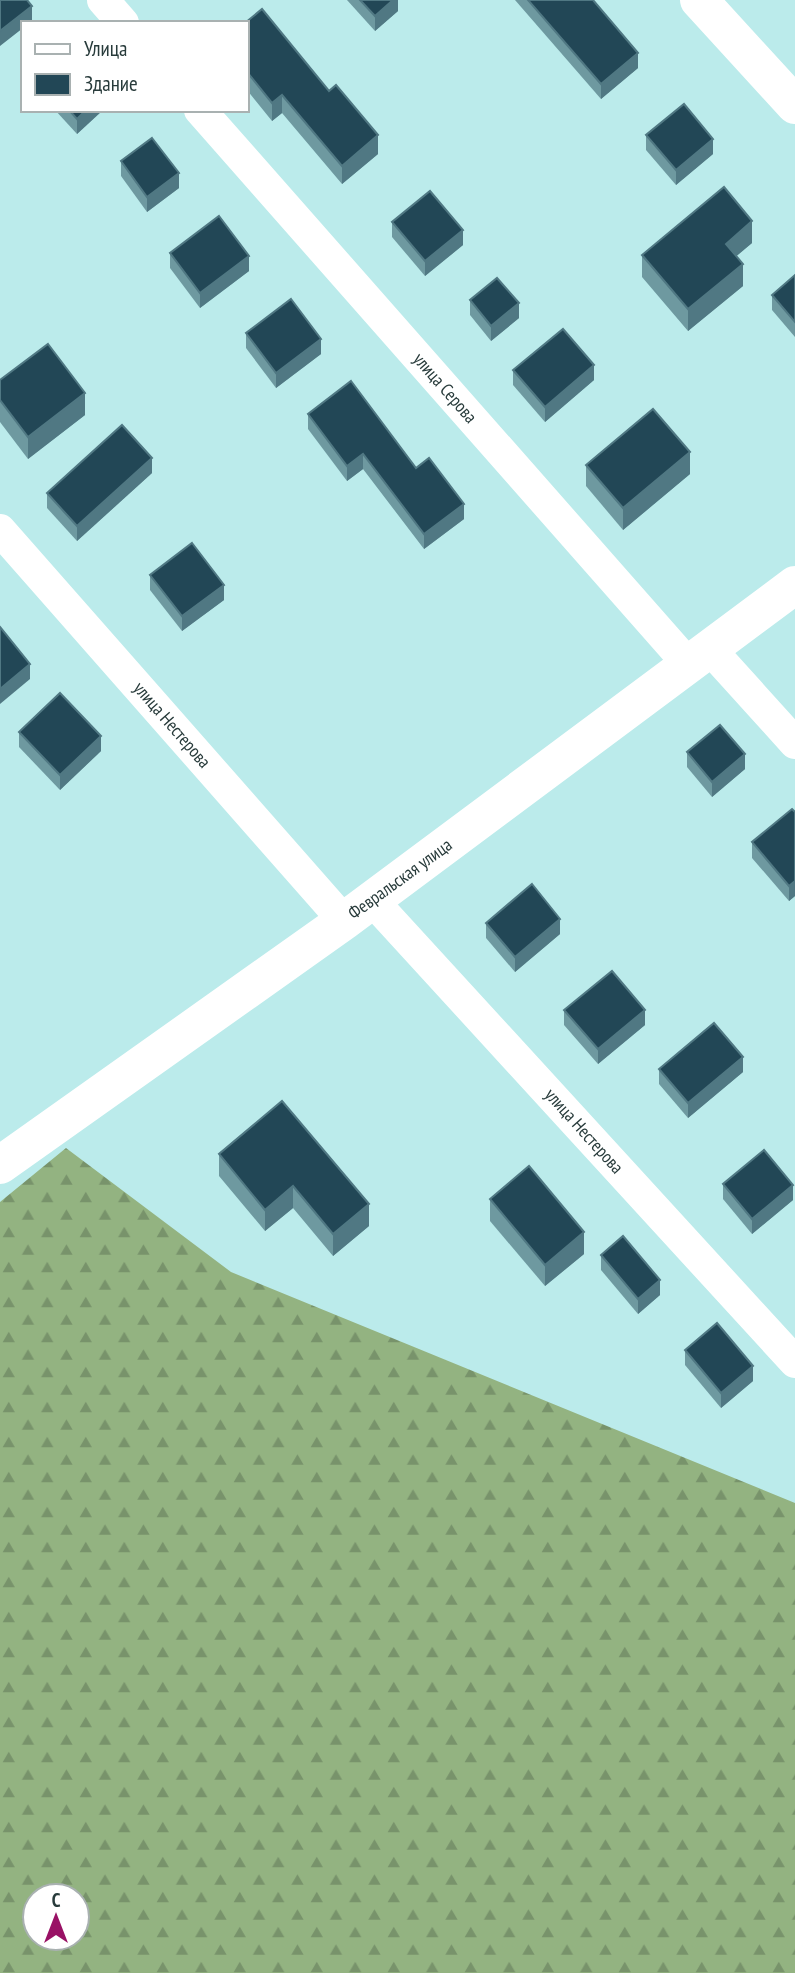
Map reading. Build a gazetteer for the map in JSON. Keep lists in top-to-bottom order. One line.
{"streets":{"main road":["Февральская улица"],"street":["улица Серова","улица Нестерова"]},"crossings":[["улица Серова","Февральская улица"],["улица Нестерова","Февральская улица"]],"legend":["Улица","Здание"],"north":"top"}
